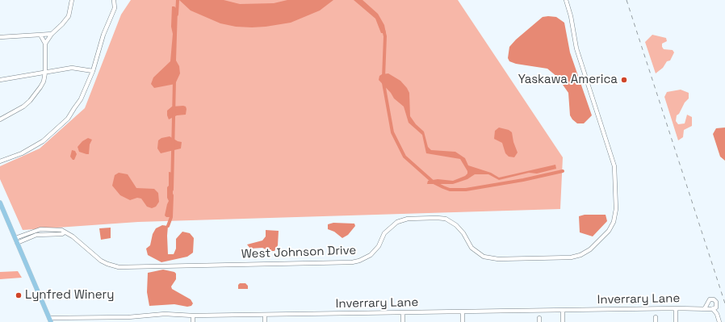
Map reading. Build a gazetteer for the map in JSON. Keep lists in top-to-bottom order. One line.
{"streets":{"street":["West Johnson Drive","Inverrary Lane"]},"places":["Yaskawa America","Lynfred Winery"]}
